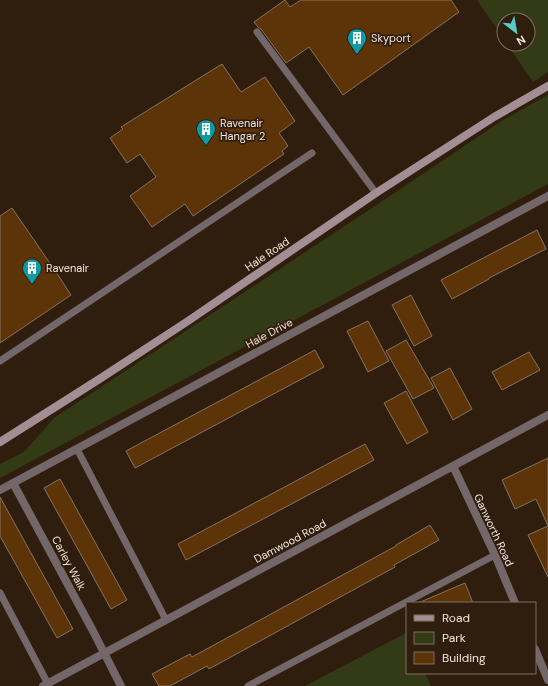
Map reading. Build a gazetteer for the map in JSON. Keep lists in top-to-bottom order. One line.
{"streets":{"street":["Hale Road","Hale Drive","Ganworth Road","Damwood Road","Carley Walk"]},"crossings":[["Hale Drive","Carley Walk"],["Ganworth Road","Damwood Road"],["Damwood Road","Carley Walk"]],"places":{"building":["Skyport","Ravenair Hangar 2","Ravenair"]},"legend":["Road","Park","Building"],"north":"bottom right"}
